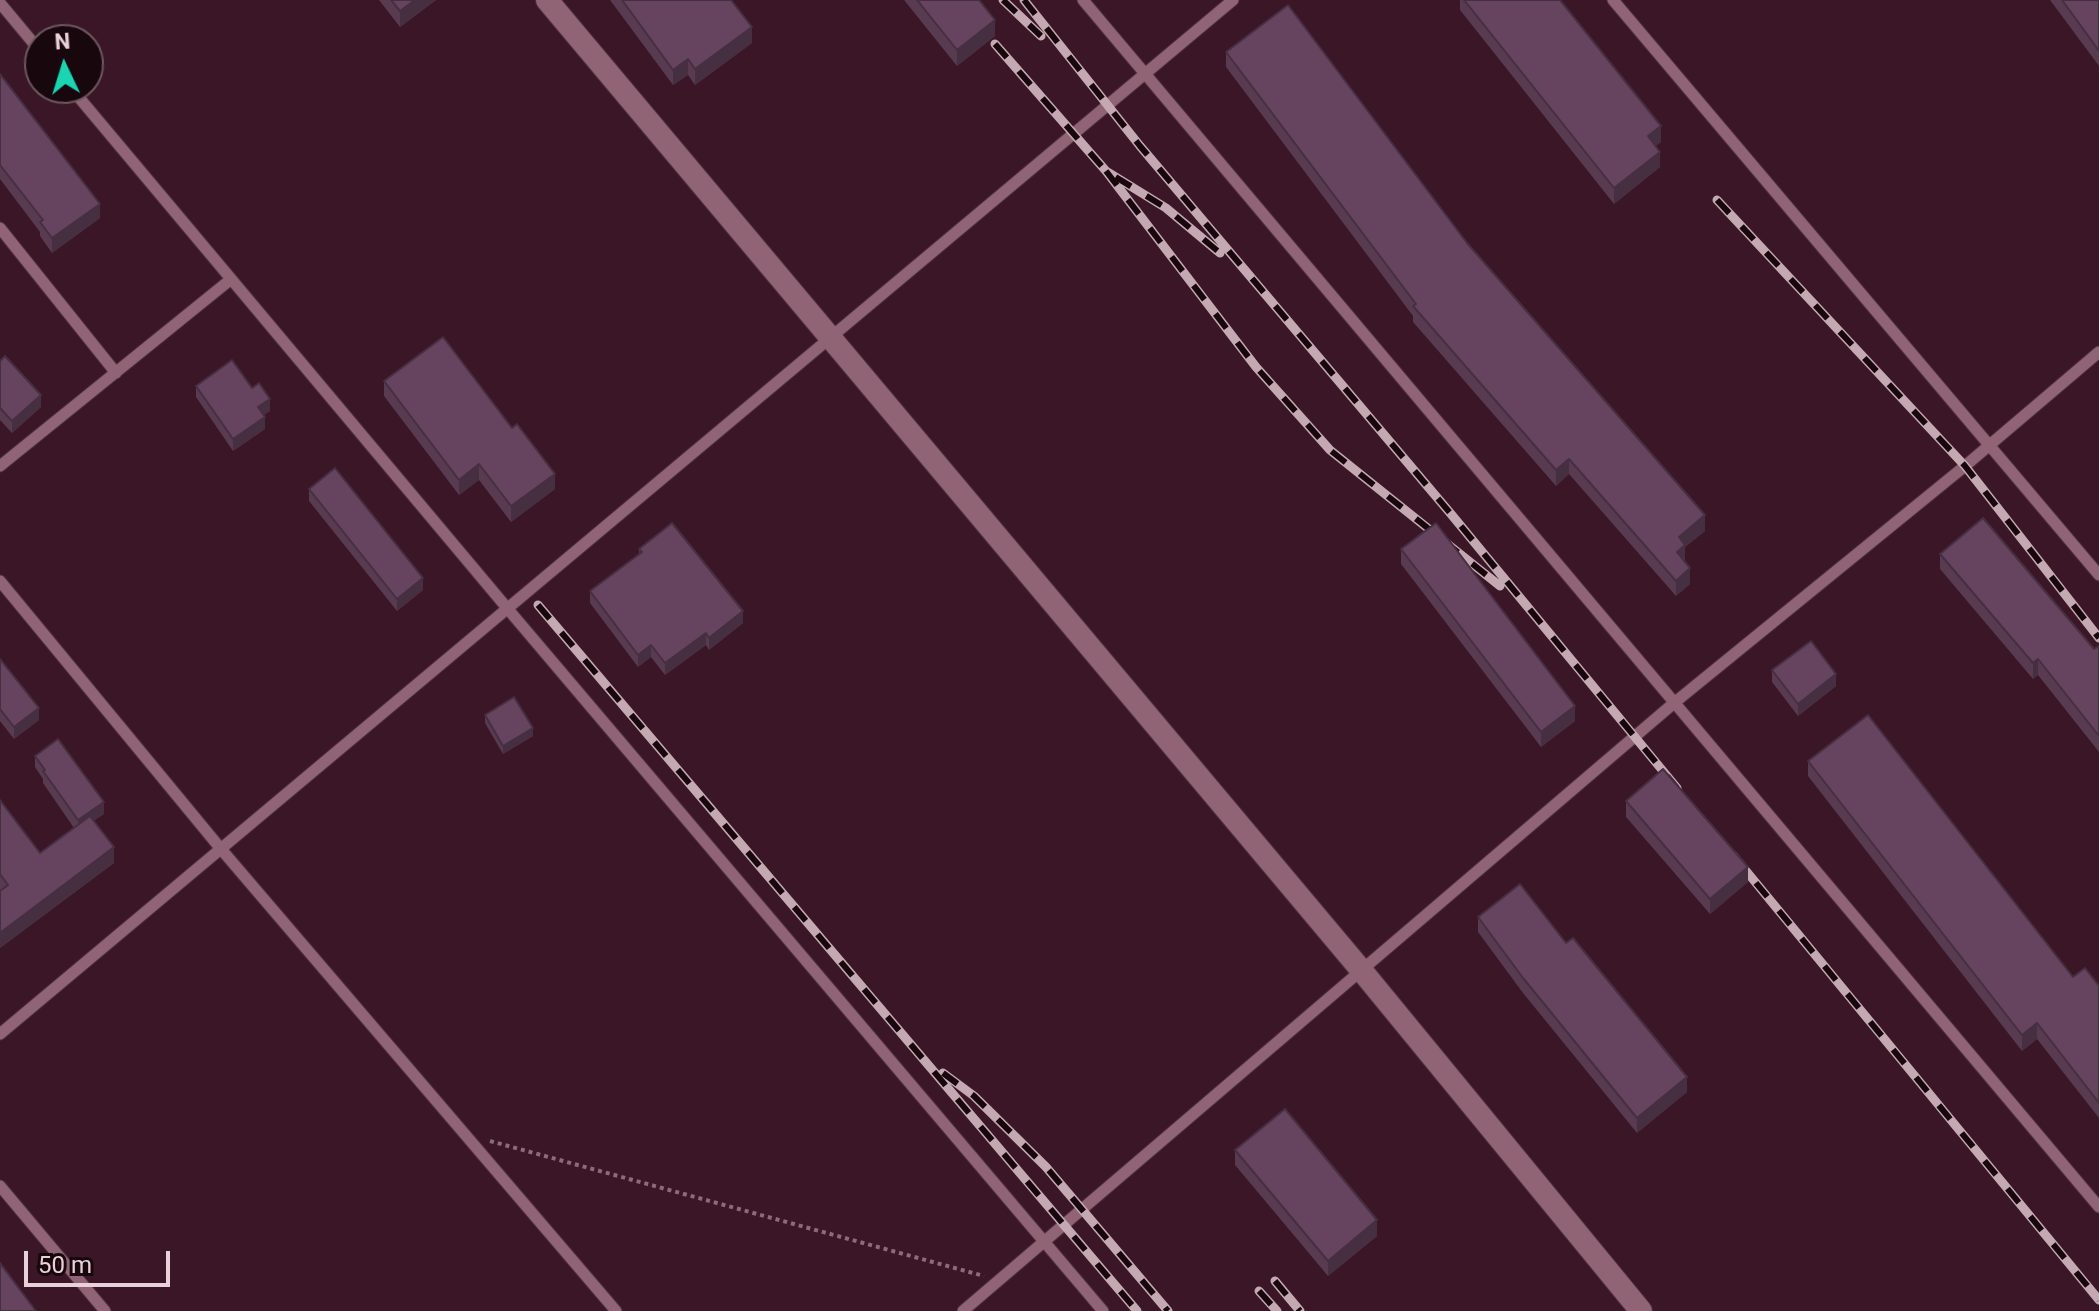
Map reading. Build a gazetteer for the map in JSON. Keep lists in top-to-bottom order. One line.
{"scale_bar":"50 m","north":"top"}
